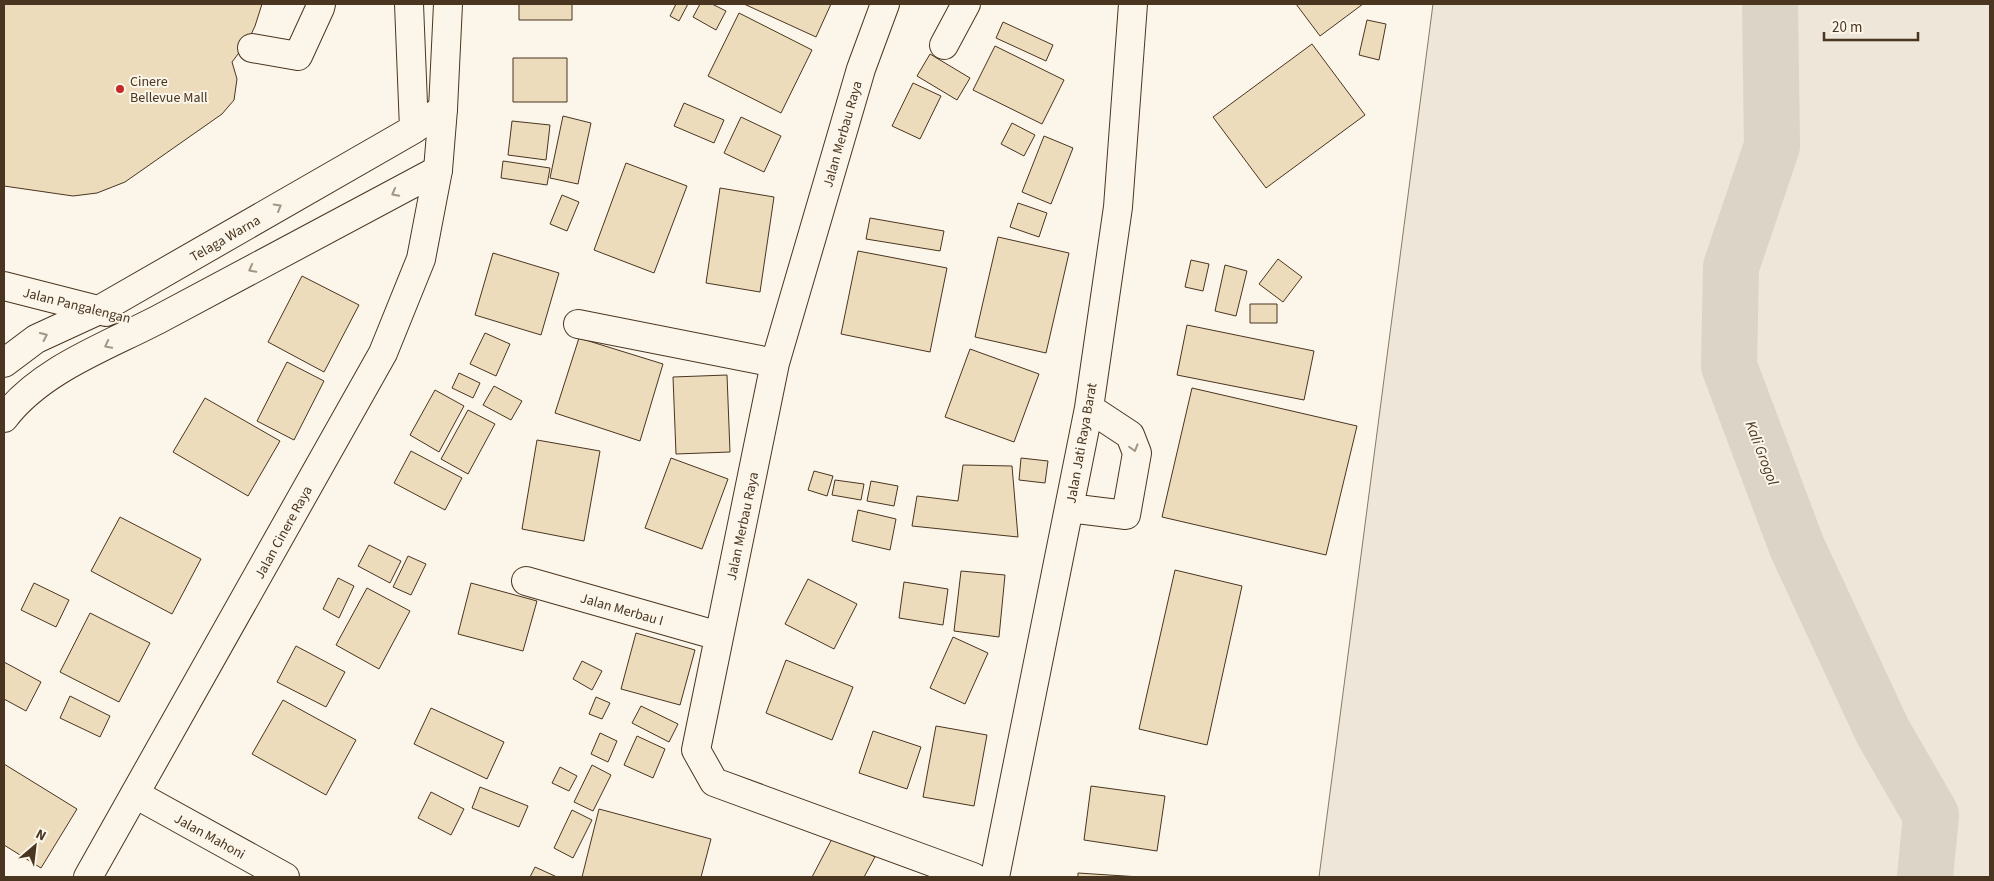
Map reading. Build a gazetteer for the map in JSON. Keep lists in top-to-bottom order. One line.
{"streets":{"street":["Jalan Merbau Raya","Telaga Warna","Jalan Pangalengan","Jalan Jati Raya Barat","Jalan Cinere Raya","Jalan Merbau I","Jalan Mahoni"]},"crossings":[["Jalan Merbau Raya","Jalan Merbau I"],["Telaga Warna","Jalan Pangalengan"],["Telaga Warna","Jalan Cinere Raya"],["Jalan Cinere Raya","Jalan Mahoni"]],"water":["Kali Grogol"],"places":["Cinere Bellevue Mall"],"scale_bar":"20 m","north":"top right"}
